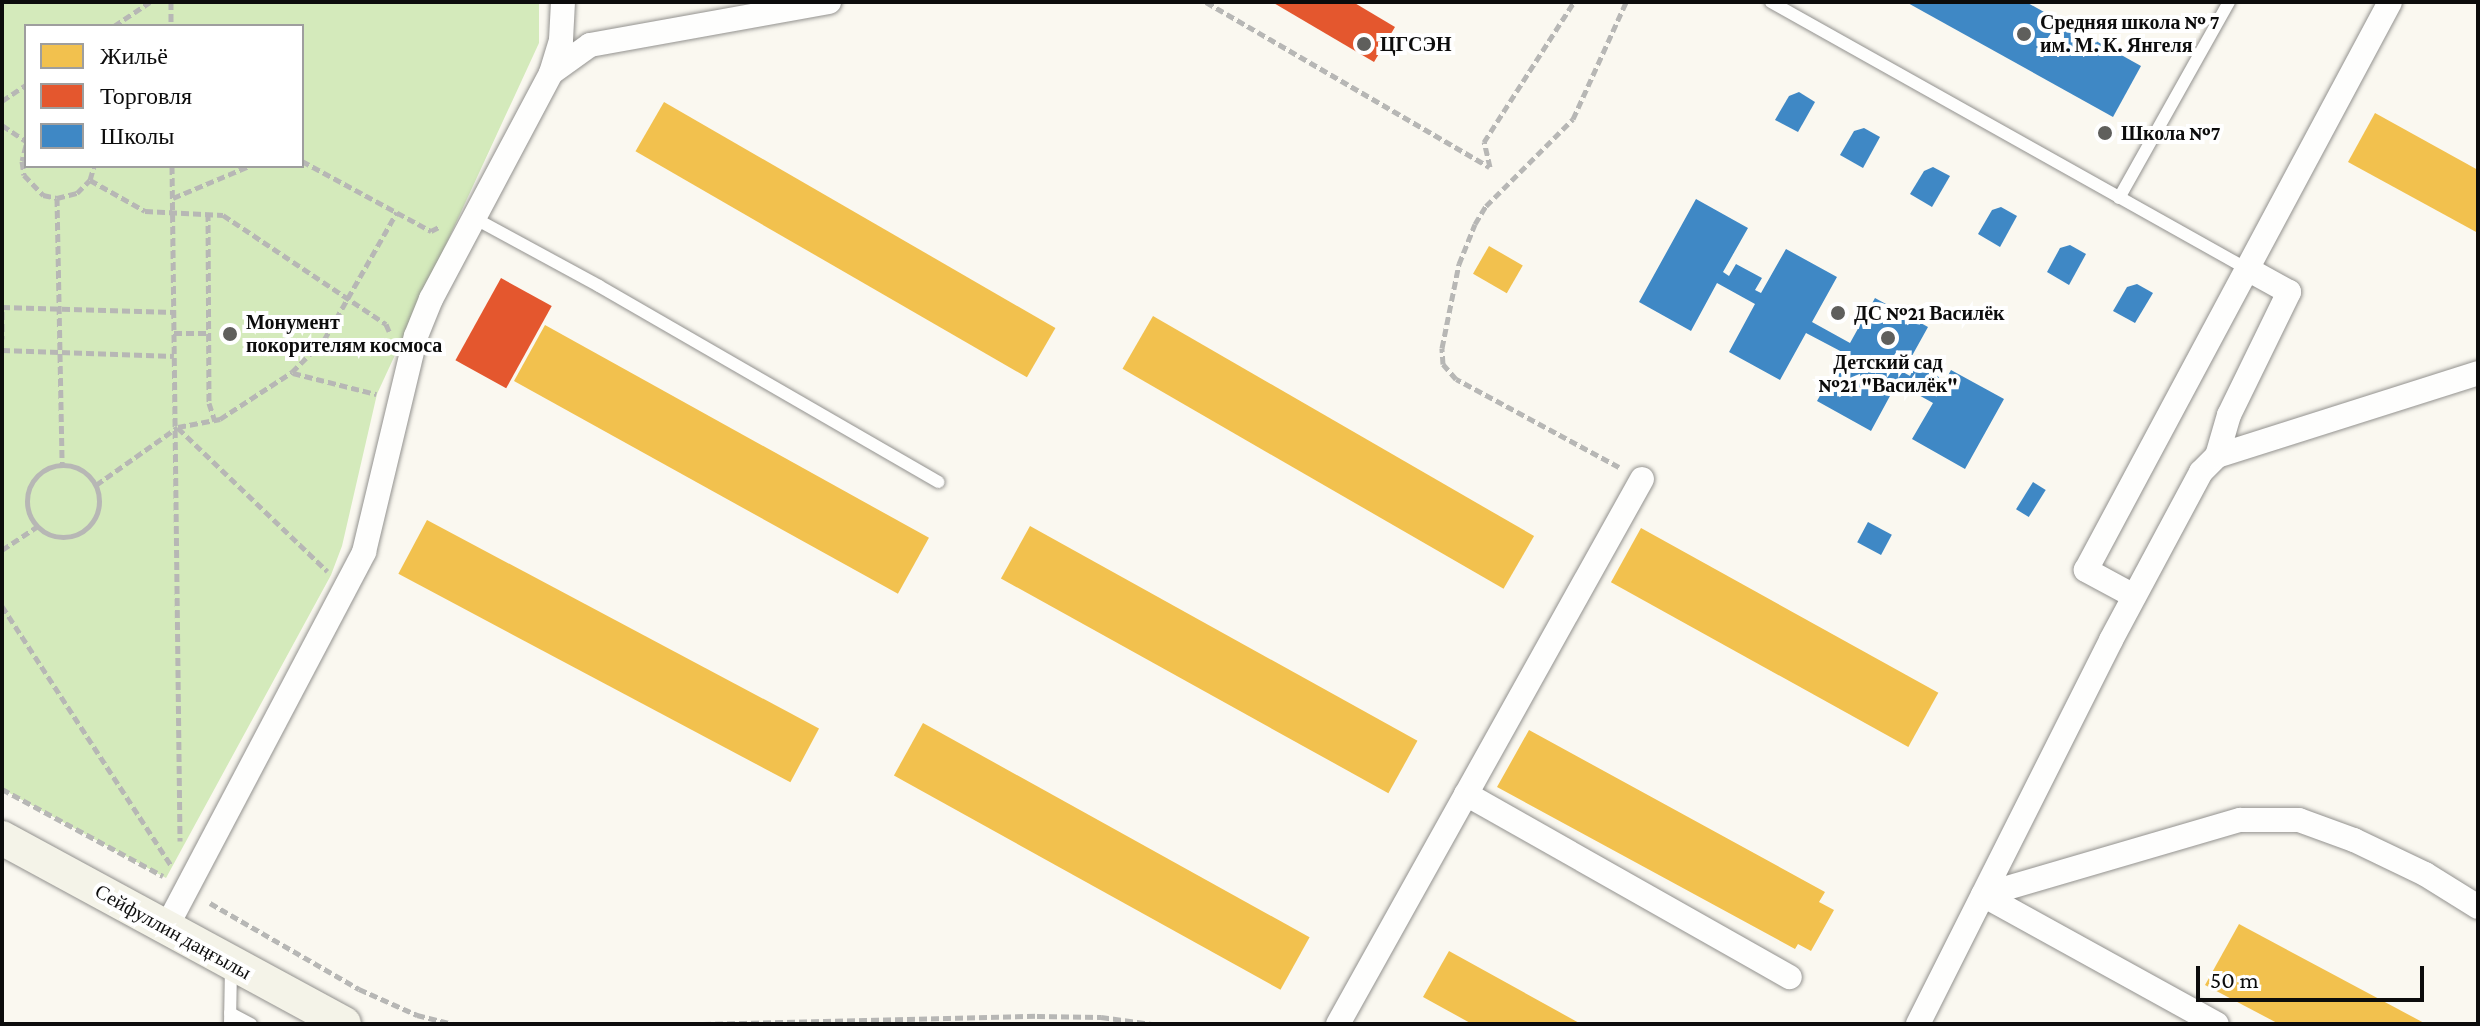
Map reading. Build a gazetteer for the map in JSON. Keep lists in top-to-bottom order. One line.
{"streets":{"street":["Сейфуллин даңғылы"]},"places":["Средняя школа № 7 им. М. К. Янгеля","ЦГСЭН","Школа №7","ДС №21 Василёк","Монумент покорителям космоса","Детский сад №21 \"Василёк\""],"legend":["Жильё","Торговля","Школы"],"scale_bar":"50 m"}
